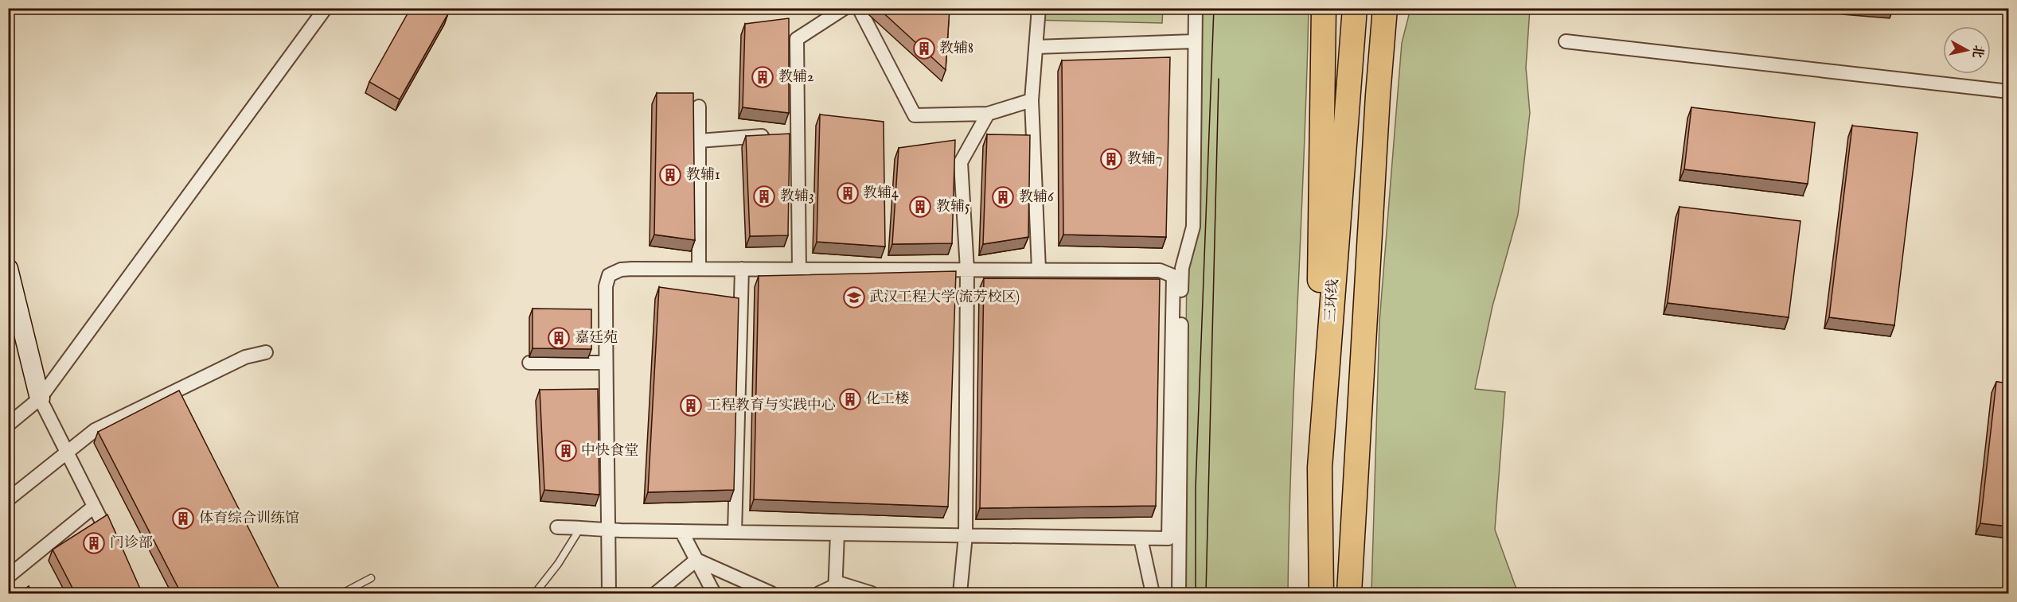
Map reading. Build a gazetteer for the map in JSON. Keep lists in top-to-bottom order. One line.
{"streets":{"highway":["三环线"]},"places":{"building":["教辅8","教辅2","教辅7","教辅1","教辅4","教辅3","教辅6","教辅5","嘉廷苑","化工楼","工程教育与实践中心","中快食堂","体育综合训练馆","门诊部"],"school or university":["武汉工程大学(流芳校区)"]},"north":"right"}
